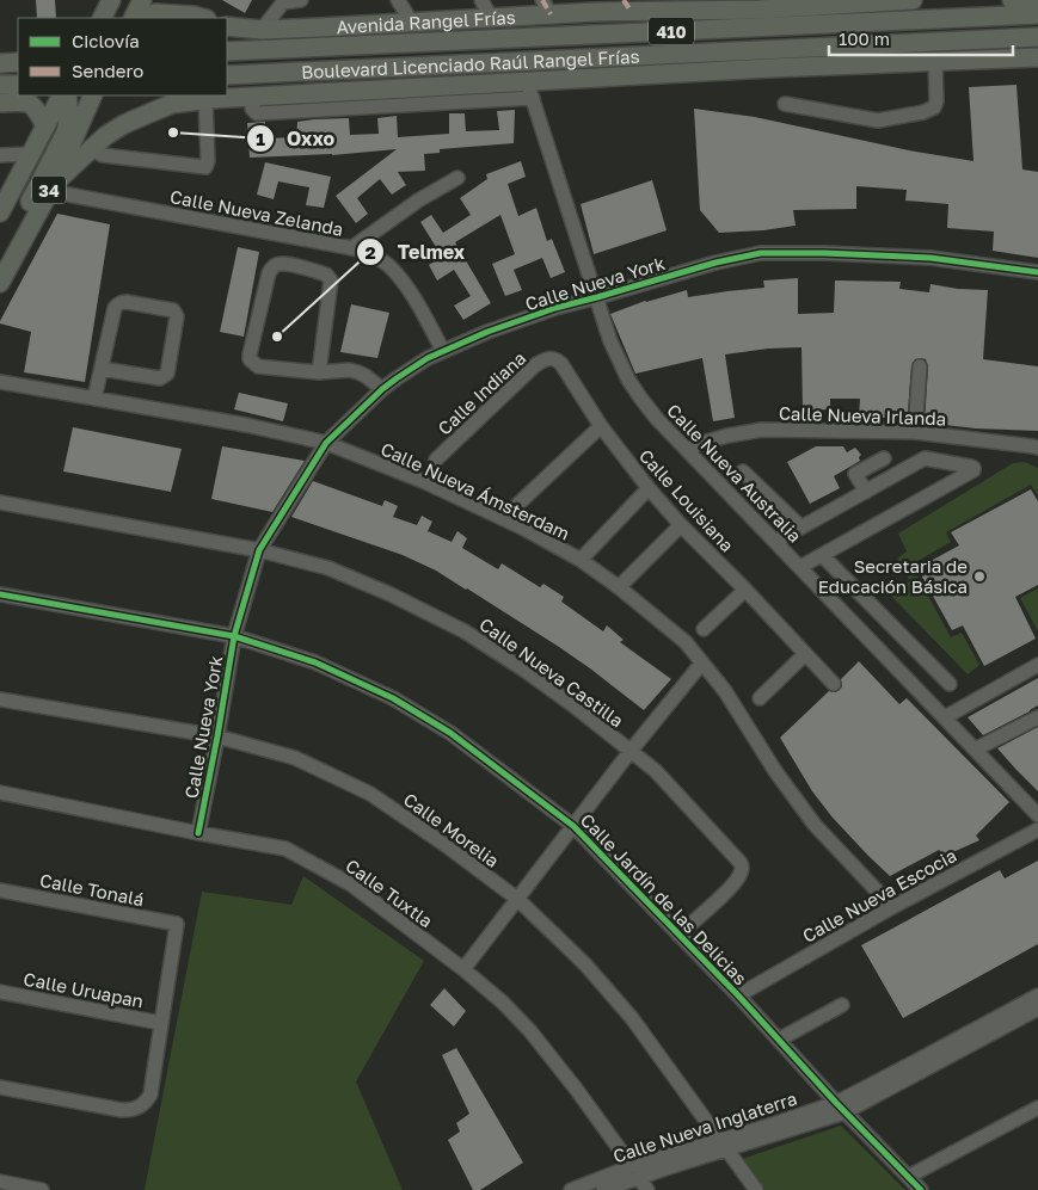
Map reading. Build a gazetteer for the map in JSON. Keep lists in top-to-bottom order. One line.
{"streets":{"main road":["Avenida Rangel Frías","410","Boulevard Licenciado Raúl Rangel Frías","34"],"street":["Calle Nueva Zelanda","Calle Nueva York","Calle Indiana","Calle Nueva Irlanda","Calle Nueva Australia","Calle Nueva Ámsterdam","Calle Louisiana","Calle Nueva Castilla","Calle Morelia","Calle Tonalá","Calle Tuxtla","Calle Nueva Escocia","Calle Jardín de las Delicias","Calle Uruapan","Calle Nueva Inglaterra"]},"crossings":[["34","Calle Nueva Zelanda"],["Calle Nueva Zelanda","Calle Nueva York"],["Calle Nueva York","Calle Nueva Australia"],["Calle Nueva York","Calle Nueva Ámsterdam"],["Calle Nueva York","Calle Nueva Castilla"],["Calle Nueva York","Calle Morelia"],["Calle Nueva York","Calle Tuxtla"],["Calle Nueva York","Calle Jardín de las Delicias"],["Calle Indiana","Calle Louisiana"],["Calle Nueva Irlanda","Calle Nueva Australia"],["Calle Nueva Ámsterdam","Calle Nueva Escocia"],["Calle Nueva Castilla","Calle Jardín de las Delicias"],["Calle Morelia","Calle Nueva Inglaterra"],["Calle Tonalá","Calle Uruapan"],["Calle Tuxtla","Calle Nueva Inglaterra"],["Calle Nueva Escocia","Calle Jardín de las Delicias"],["Calle Jardín de las Delicias","Calle Nueva Inglaterra"]],"places":["Oxxo","Telmex","Secretaria de Educación Básica"],"legend":["Ciclovía","Sendero"],"scale_bar":"100 m"}
